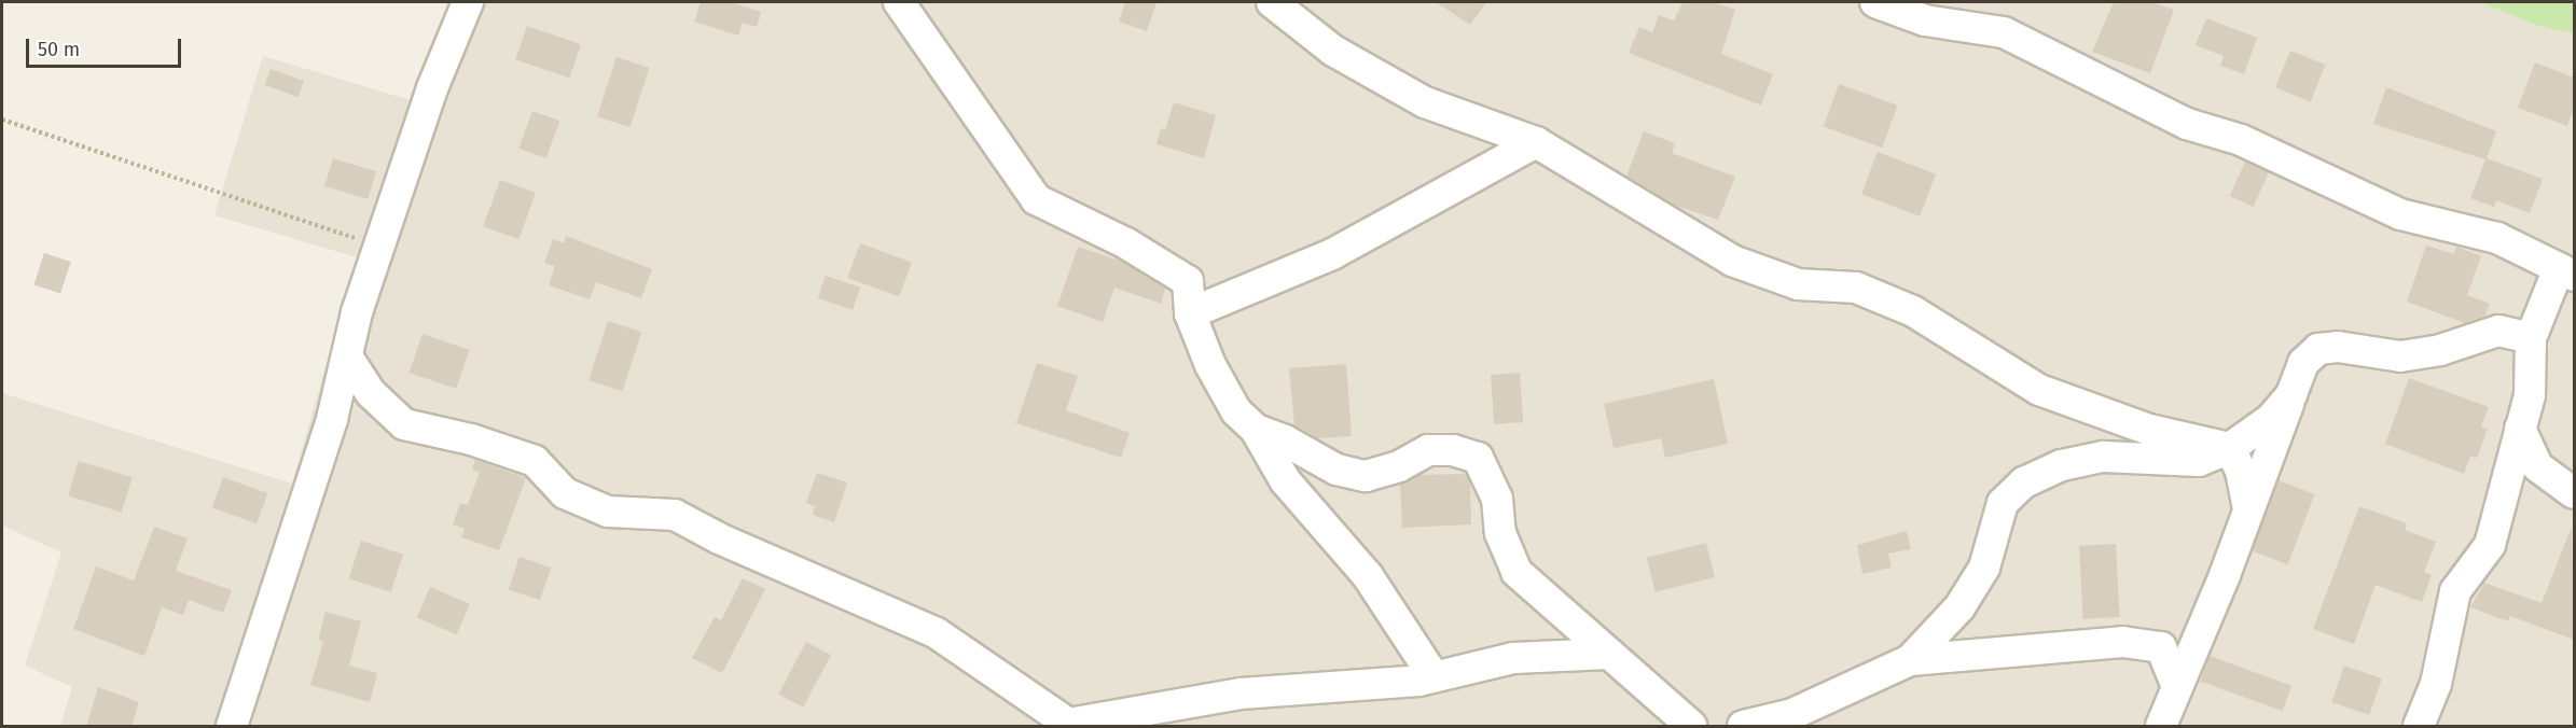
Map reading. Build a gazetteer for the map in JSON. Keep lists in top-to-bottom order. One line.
{"scale_bar":"50 m"}
